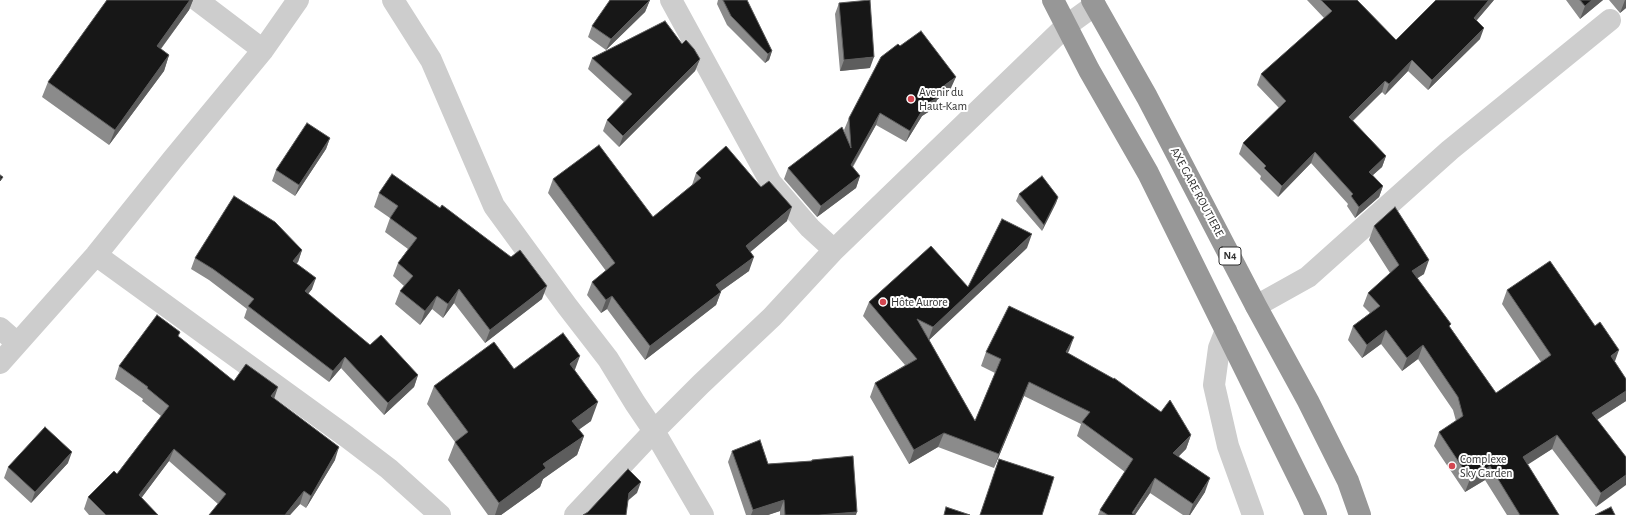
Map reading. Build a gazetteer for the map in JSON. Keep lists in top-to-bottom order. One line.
{"streets":{"highway":["AXE GARE ROUTIERE","N4"]},"places":["Avenir du Haut-Kam","Hôte Aurore","Complexe Sky Garden"]}
